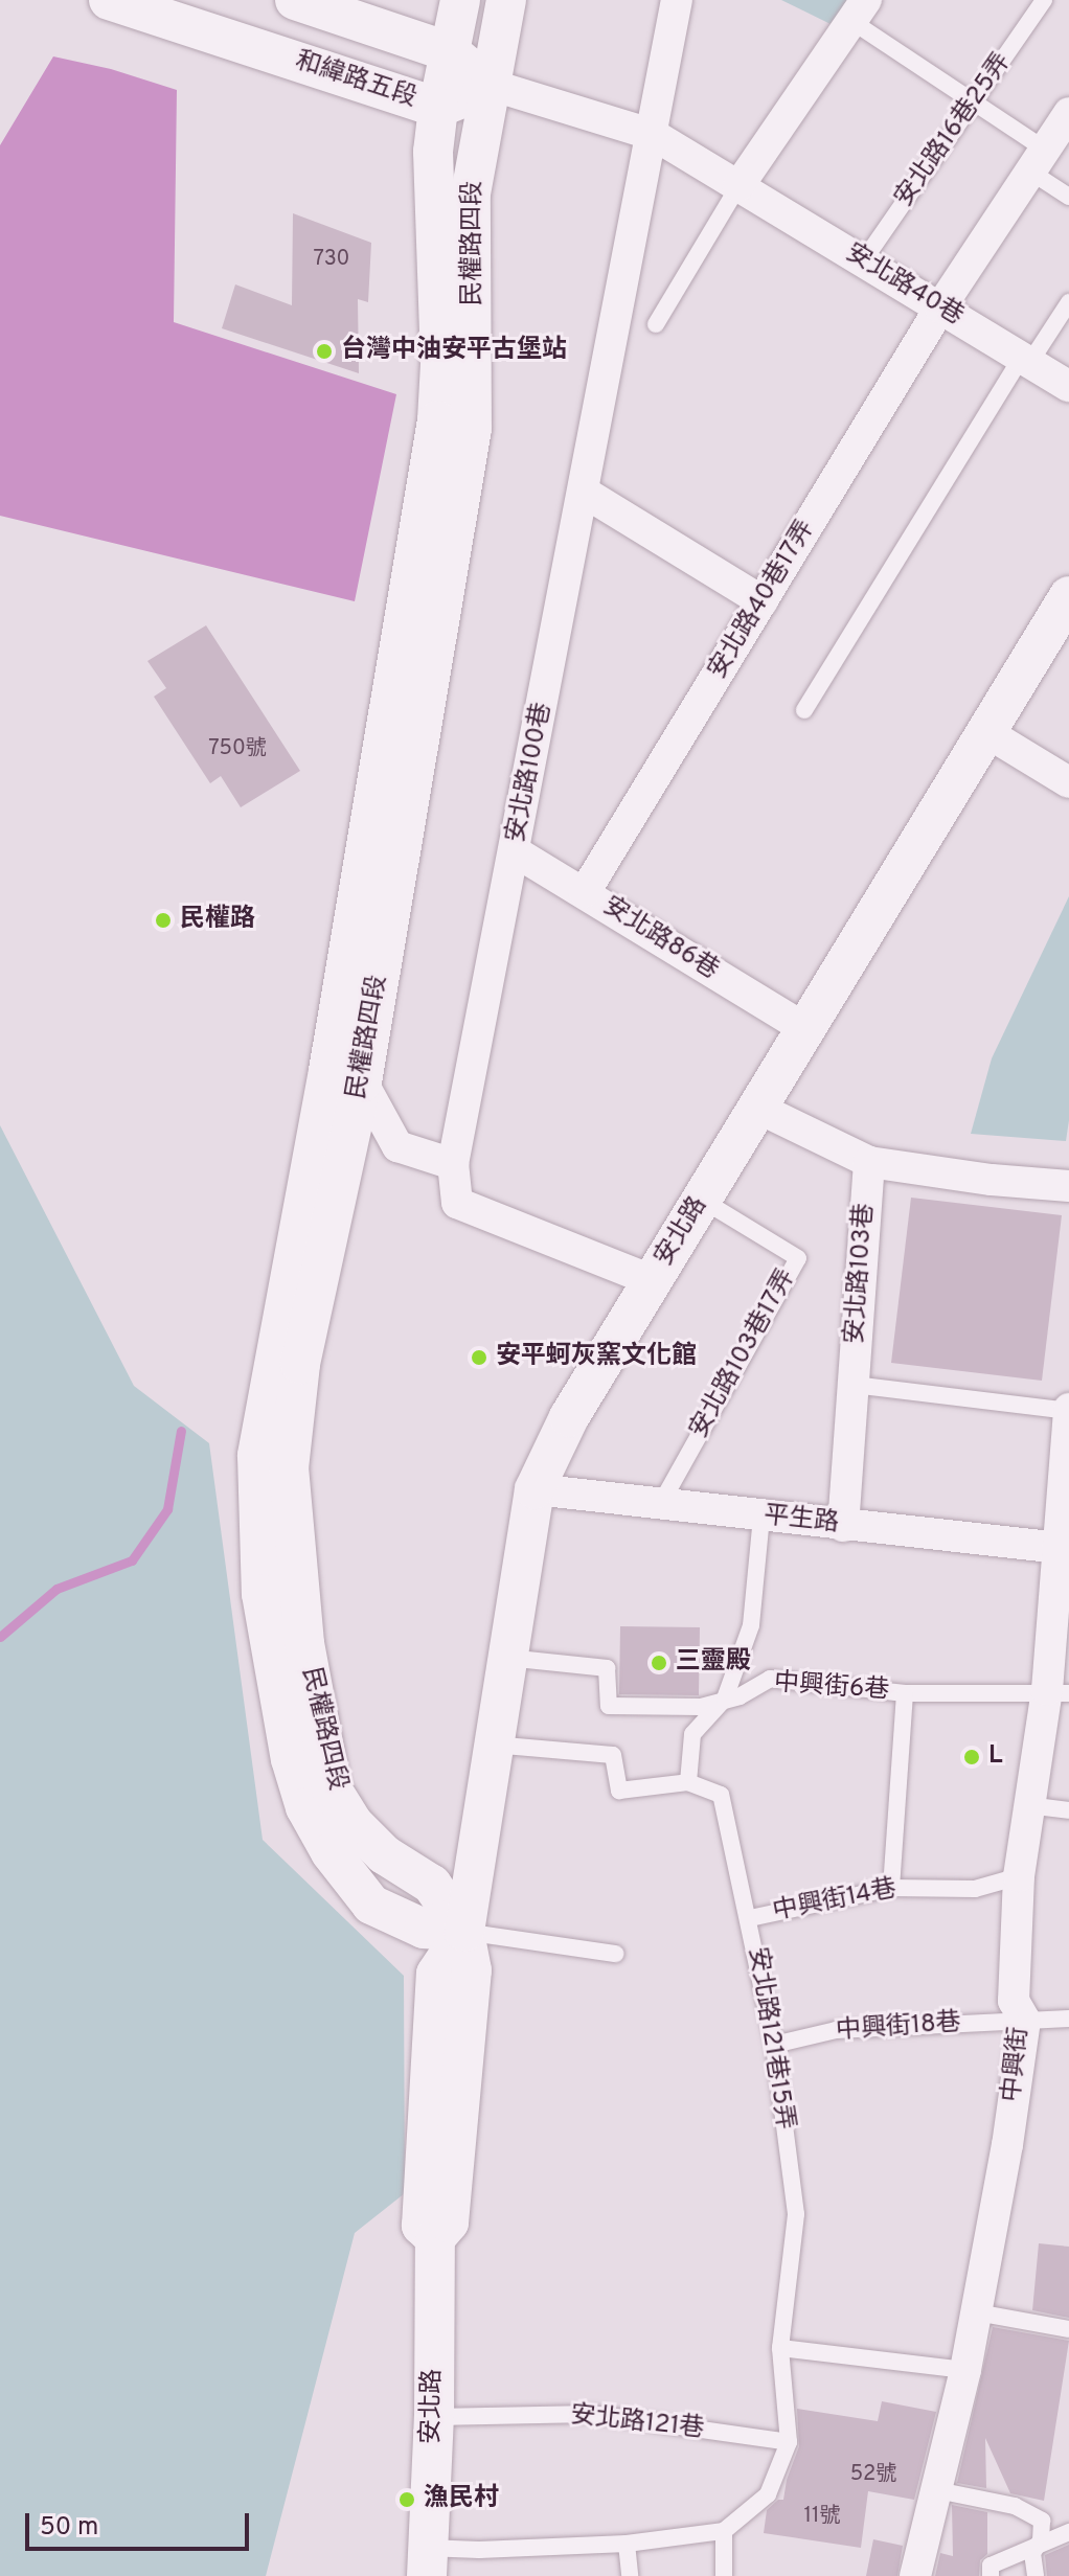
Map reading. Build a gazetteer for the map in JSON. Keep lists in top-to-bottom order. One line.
{"streets":{"street":["和緯路五段","民權路四段","安北路40巷","安北路40巷17弄","安北路100巷","安北路86巷","安北路","安北路103巷","平生路","中興街"],"lane":["安北路16巷25弄","安北路103巷17弄","中興街6巷","中興街14巷","中興街18巷","安北路121巷15弄","安北路121巷"]},"crossings":[["和緯路五段","民權路四段"],["和緯路五段","安北路40巷"],["安北路16巷25弄","安北路40巷"],["民權路四段","安北路40巷"],["民權路四段","安北路"],["安北路40巷","安北路40巷17弄"],["安北路40巷","安北路100巷"],["安北路40巷17弄","安北路86巷"],["安北路100巷","安北路86巷"],["安北路100巷","安北路"],["安北路86巷","安北路"],["安北路","安北路103巷17弄"],["安北路","平生路"],["安北路","中興街6巷"],["安北路","安北路121巷"],["安北路103巷","平生路"],["安北路103巷17弄","平生路"],["平生路","中興街"],["中興街6巷","中興街"],["中興街14巷","安北路121巷15弄"],["中興街14巷","中興街"],["中興街18巷","安北路121巷15弄"],["中興街18巷","中興街"],["安北路121巷15弄","安北路121巷"]],"places":["台灣中油安平古堡站","民權路","安平蚵灰窯文化館","三靈殿","L","漁民村"],"house_numbers":["730","750號","52號","11號"],"scale_bar":"50 m"}
